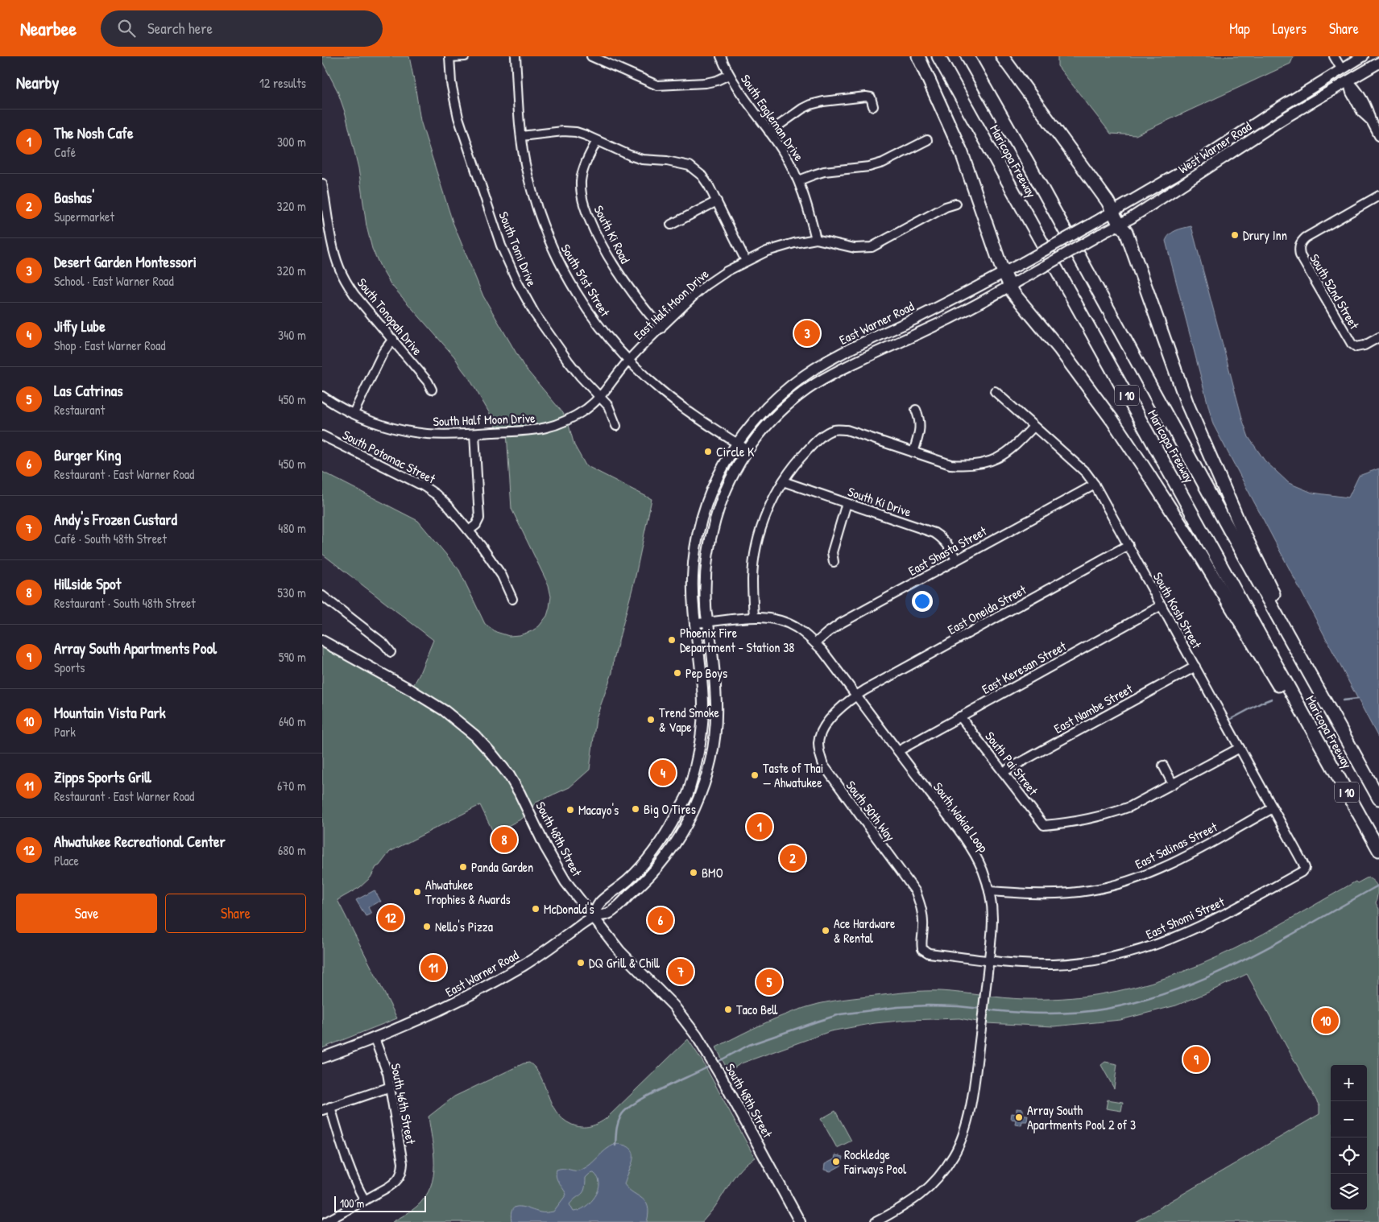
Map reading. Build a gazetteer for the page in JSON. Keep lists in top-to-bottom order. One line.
{"streets":{"highway":["Maricopa Freeway","I 10"],"main road":["West Warner Road","East Warner Road","South 48th Street"],"street":["South Eagleman Drive","South Ki Road","South Tomi Drive","South 51st Street","South 52nd Street","East Half Moon Drive","South Tonopah Drive","South Half Moon Drive","South Potomac Street","South Ki Drive","East Shasta Street","East Oneida Street","South Kosh Street","East Keresan Street","East Nambe Street","South Pai Street","South 50th Way","South Wakial Loop","East Salinas Street","East Shomi Street","South 46th Street"]},"crossings":[["South Eagleman Drive","East Half Moon Drive"],["West Warner Road","East Warner Road"],["South Ki Road","East Half Moon Drive"],["South Tomi Drive","South Half Moon Drive"],["South 51st Street","East Half Moon Drive"],["South 51st Street","East Warner Road"],["South 51st Street","South Half Moon Drive"],["East Half Moon Drive","South Half Moon Drive"],["East Warner Road","South Wakial Loop"],["East Warner Road","South 48th Street"],["East Warner Road","South 46th Street"],["South Ki Drive","East Shasta Street"],["East Shasta Street","South Kosh Street"],["East Shasta Street","South Wakial Loop"],["East Oneida Street","South Kosh Street"],["East Oneida Street","South 50th Way"],["East Oneida Street","South Wakial Loop"],["South Kosh Street","East Keresan Street"],["South Kosh Street","East Nambe Street"],["South Kosh Street","East Salinas Street"],["South Kosh Street","East Shomi Street"],["East Keresan Street","South Pai Street"],["East Keresan Street","South Wakial Loop"],["East Nambe Street","South Pai Street"],["South 50th Way","South Wakial Loop"],["South 50th Way","East Shomi Street"],["South Wakial Loop","East Salinas Street"],["South Wakial Loop","East Shomi Street"]],"places":["Drury Inn","Circle K","Phoenix Fire Department - Station 38","Pep Boys","Trend Smoke & Vape","Taste of Thai — Ahwatukee","Big O Tires","Macayo's","Panda Garden","BMO","Ahwatukee Trophies & Awards","McDonald's","Nello's Pizza","Ace Hardware & Rental","DQ Grill & Chill","Taco Bell","Array South Apartments Pool 2 of 3","Rockledge Fairways Pool"],"scale_bar":"100 m","page":{"header":"Nearbee","search":"Search here","nav":["Map","Layers","Share"],"heading":["Nearby","12 results"],"list":[{"mark":"1","name":"The Nosh Cafe","note":"Café","value":"300 m"},{"mark":"2","name":"Bashas'","note":"Supermarket","value":"320 m"},{"mark":"3","name":"Desert Garden Montessori","note":"School · East Warner Road","value":"320 m"},{"mark":"4","name":"Jiffy Lube","note":"Shop · East Warner Road","value":"340 m"},{"mark":"5","name":"Las Catrinas","note":"Restaurant","value":"450 m"},{"mark":"6","name":"Burger King","note":"Restaurant · East Warner Road","value":"450 m"},{"mark":"7","name":"Andy's Frozen Custard","note":"Café · South 48th Street","value":"480 m"},{"mark":"8","name":"Hillside Spot","note":"Restaurant · South 48th Street","value":"530 m"},{"mark":"9","name":"Array South Apartments Pool","note":"Sports","value":"590 m"},{"mark":"10","name":"Mountain Vista Park","note":"Park","value":"640 m"},{"mark":"11","name":"Zipps Sports Grill","note":"Restaurant · East Warner Road","value":"670 m"},{"mark":"12","name":"Ahwatukee Recreational Center","note":"Place","value":"680 m"}],"pins":["3","4","1","8","2","12","6","11","7","5","10","9"],"buttons":["Save","Share"],"map_buttons":["+","−"],"scale":"100 m"}}
